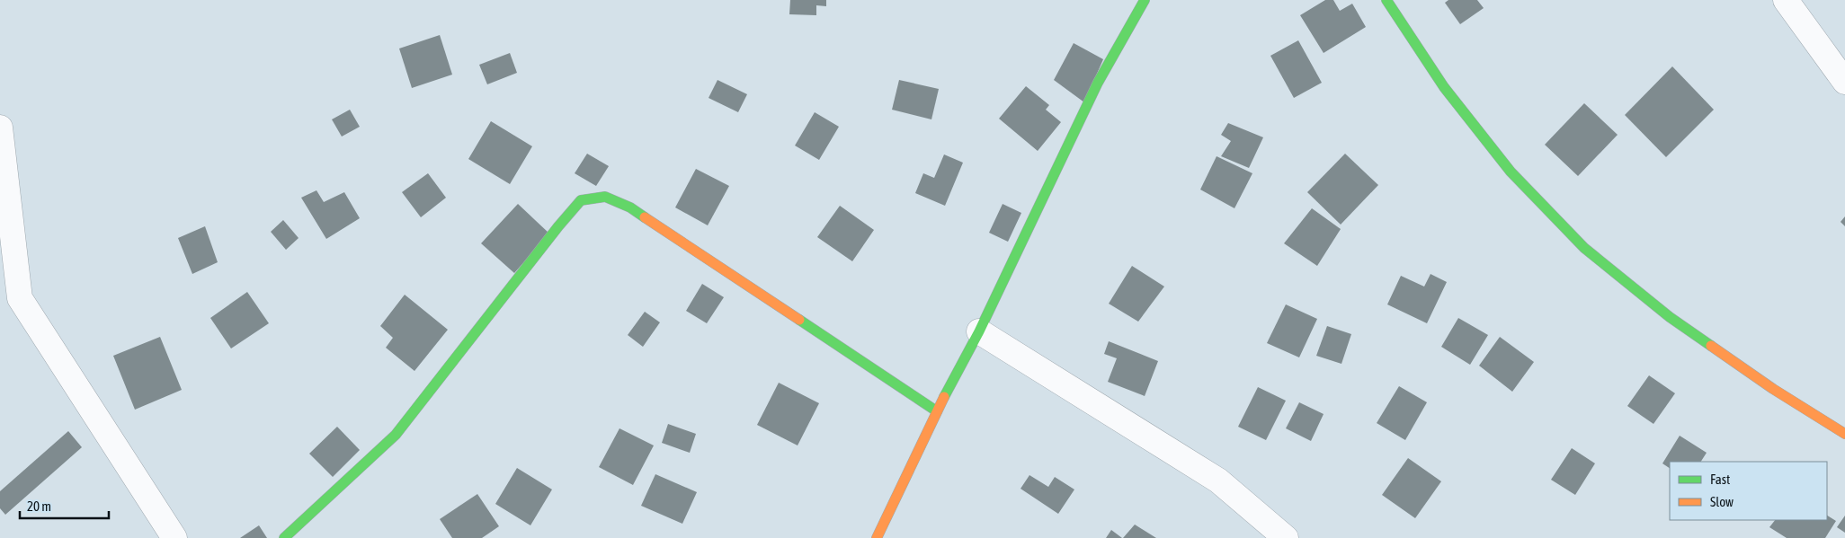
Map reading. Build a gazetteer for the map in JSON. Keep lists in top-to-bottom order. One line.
{"legend":["Fast","Slow"],"scale_bar":"20 m"}
